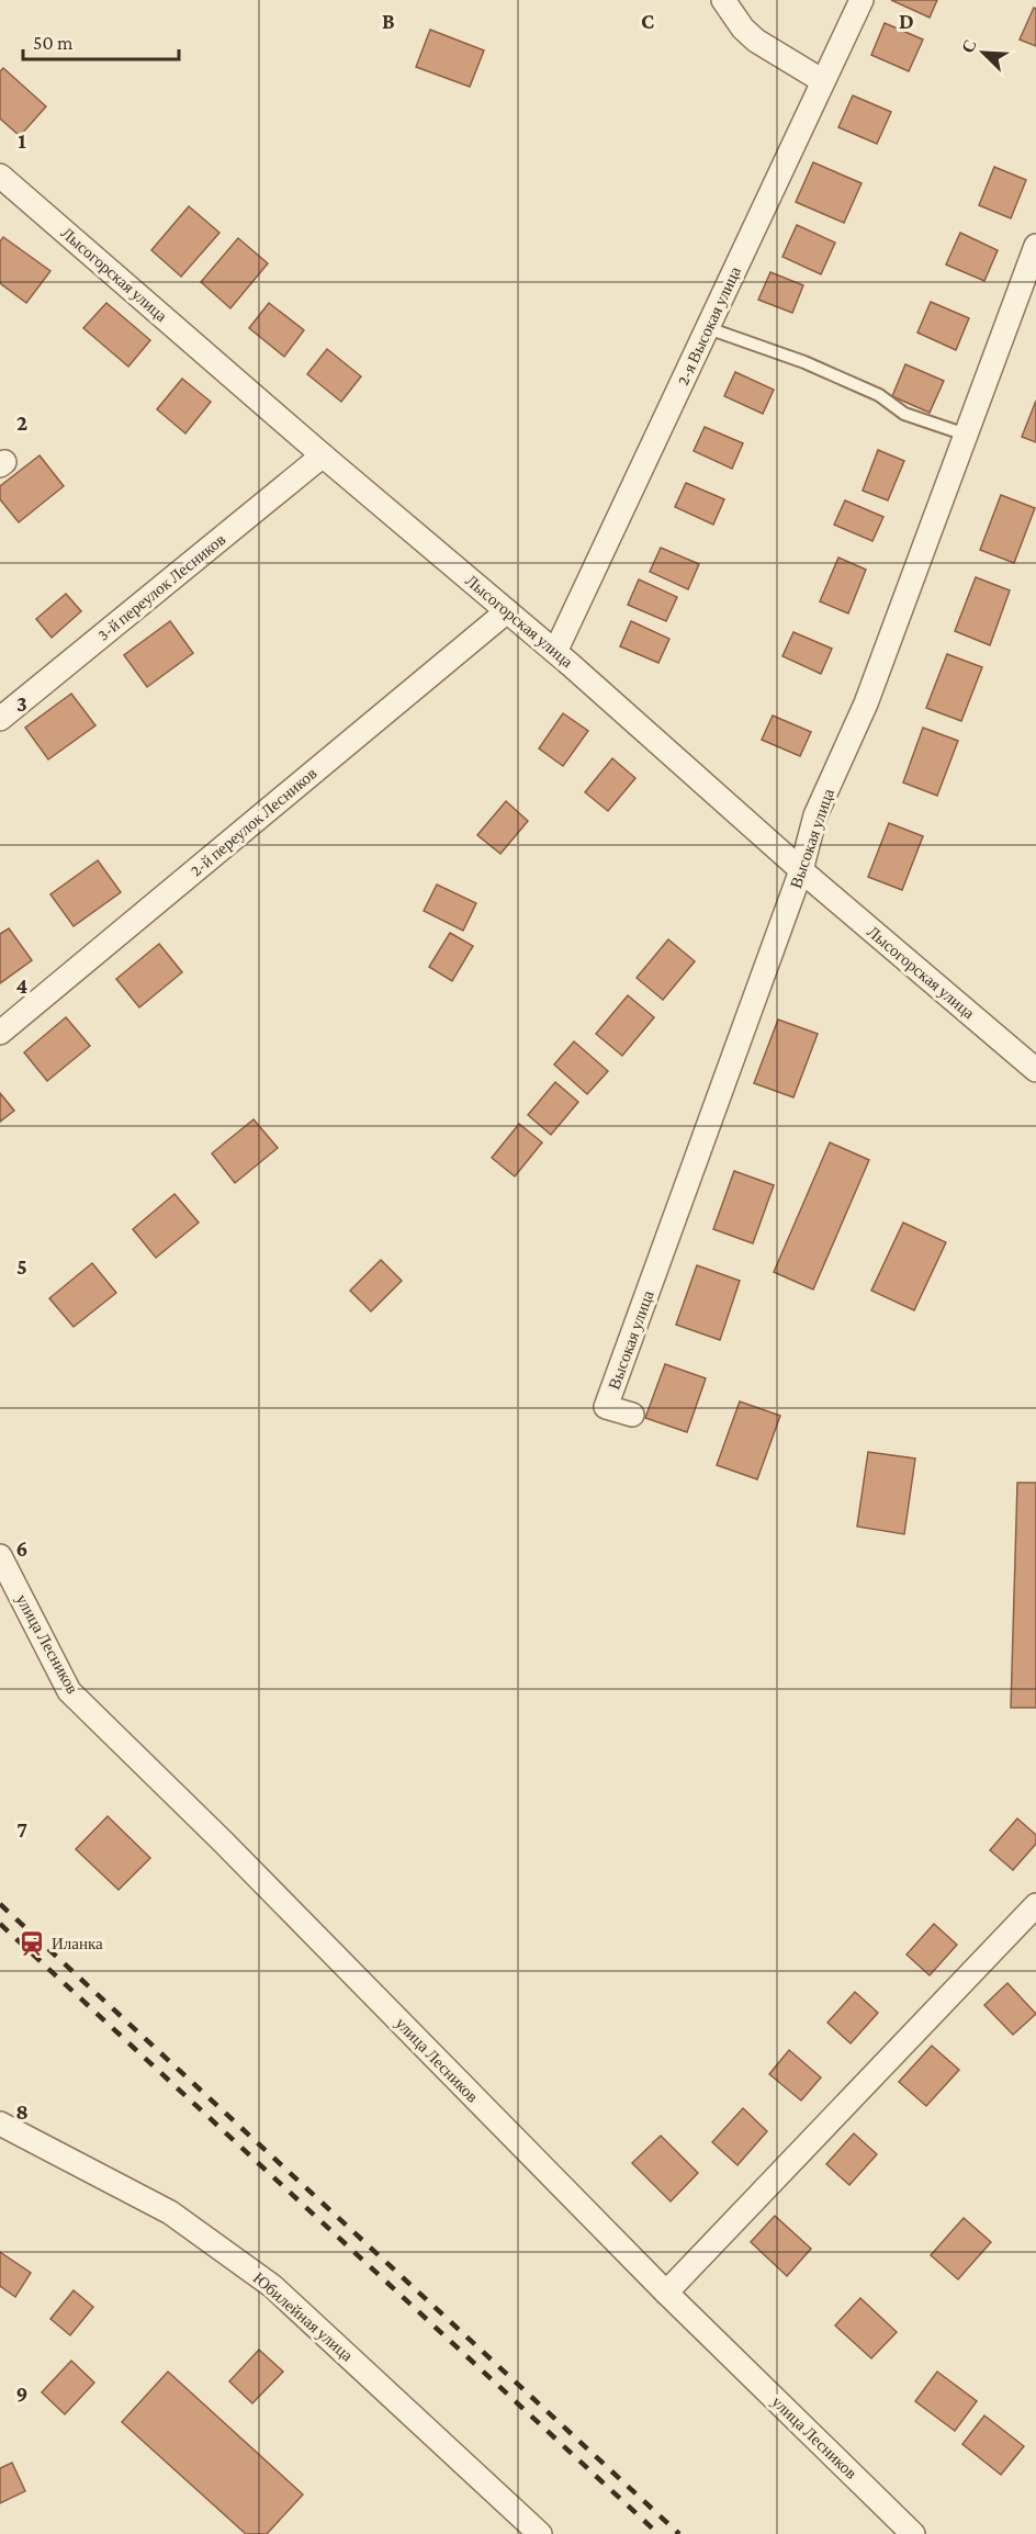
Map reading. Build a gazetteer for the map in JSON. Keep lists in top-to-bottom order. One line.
{"streets":{"street":["Лысогорская улица","2-я Высокая улица","3-й переулок Лесников","2-й переулок Лесников","Высокая улица","улица Лесников","Юбилейная улица"]},"crossings":[["Лысогорская улица","2-я Высокая улица"],["Лысогорская улица","3-й переулок Лесников"],["Лысогорская улица","2-й переулок Лесников"],["Лысогорская улица","Высокая улица"]],"places":{"station":["Иланка"]},"scale_bar":"50 m","north":"top left","grid":{"columns":["B","C","D"],"rows":["1","2","3","4","5","6","7","8","9"]}}
